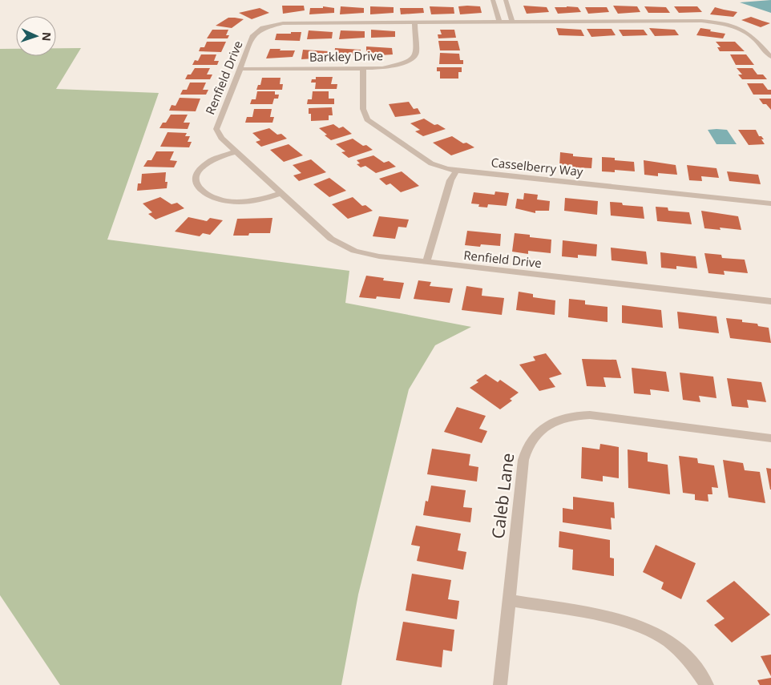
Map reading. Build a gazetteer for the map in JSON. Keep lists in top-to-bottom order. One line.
{"streets":{"street":["Barkley Drive","Renfield Drive","Casselberry Way","Caleb Lane"]},"crossings":[["Barkley Drive","Renfield Drive"],["Barkley Drive","Casselberry Way"]],"north":"right"}
